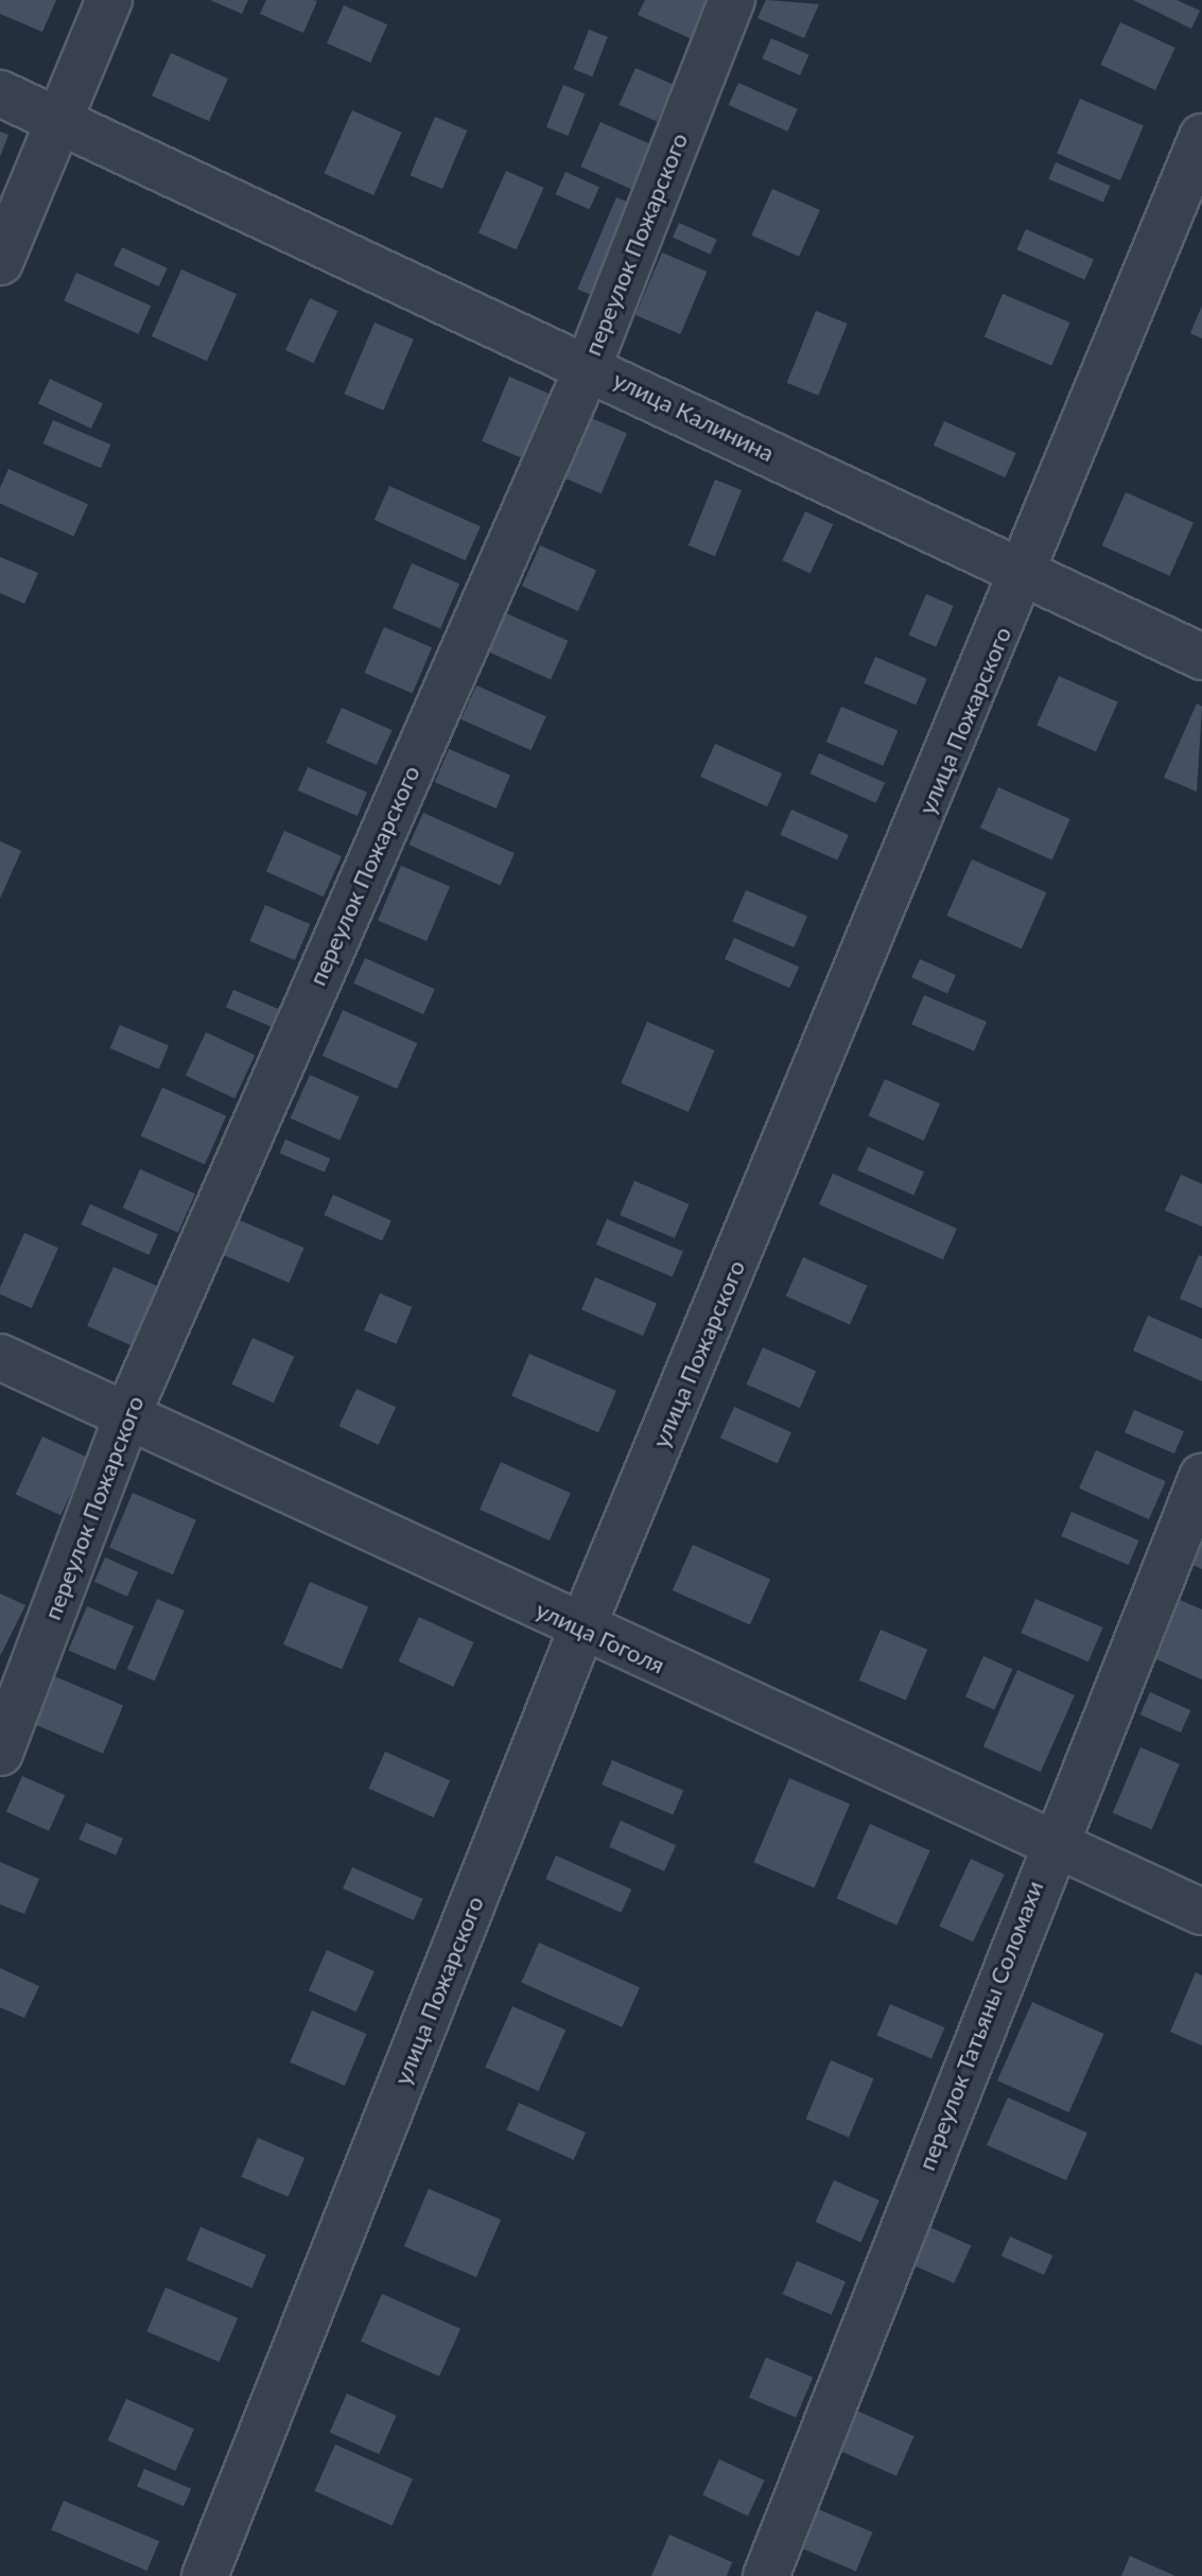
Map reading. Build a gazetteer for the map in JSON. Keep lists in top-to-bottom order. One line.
{"streets":{"street":["переулок Пожарского","улица Калинина","улица Пожарского","улица Гоголя","переулок Татьяны Соломахи"]},"crossings":[["переулок Пожарского","улица Калинина"],["переулок Пожарского","улица Гоголя"],["улица Калинина","улица Пожарского"],["улица Пожарского","улица Гоголя"],["улица Гоголя","переулок Татьяны Соломахи"]]}
